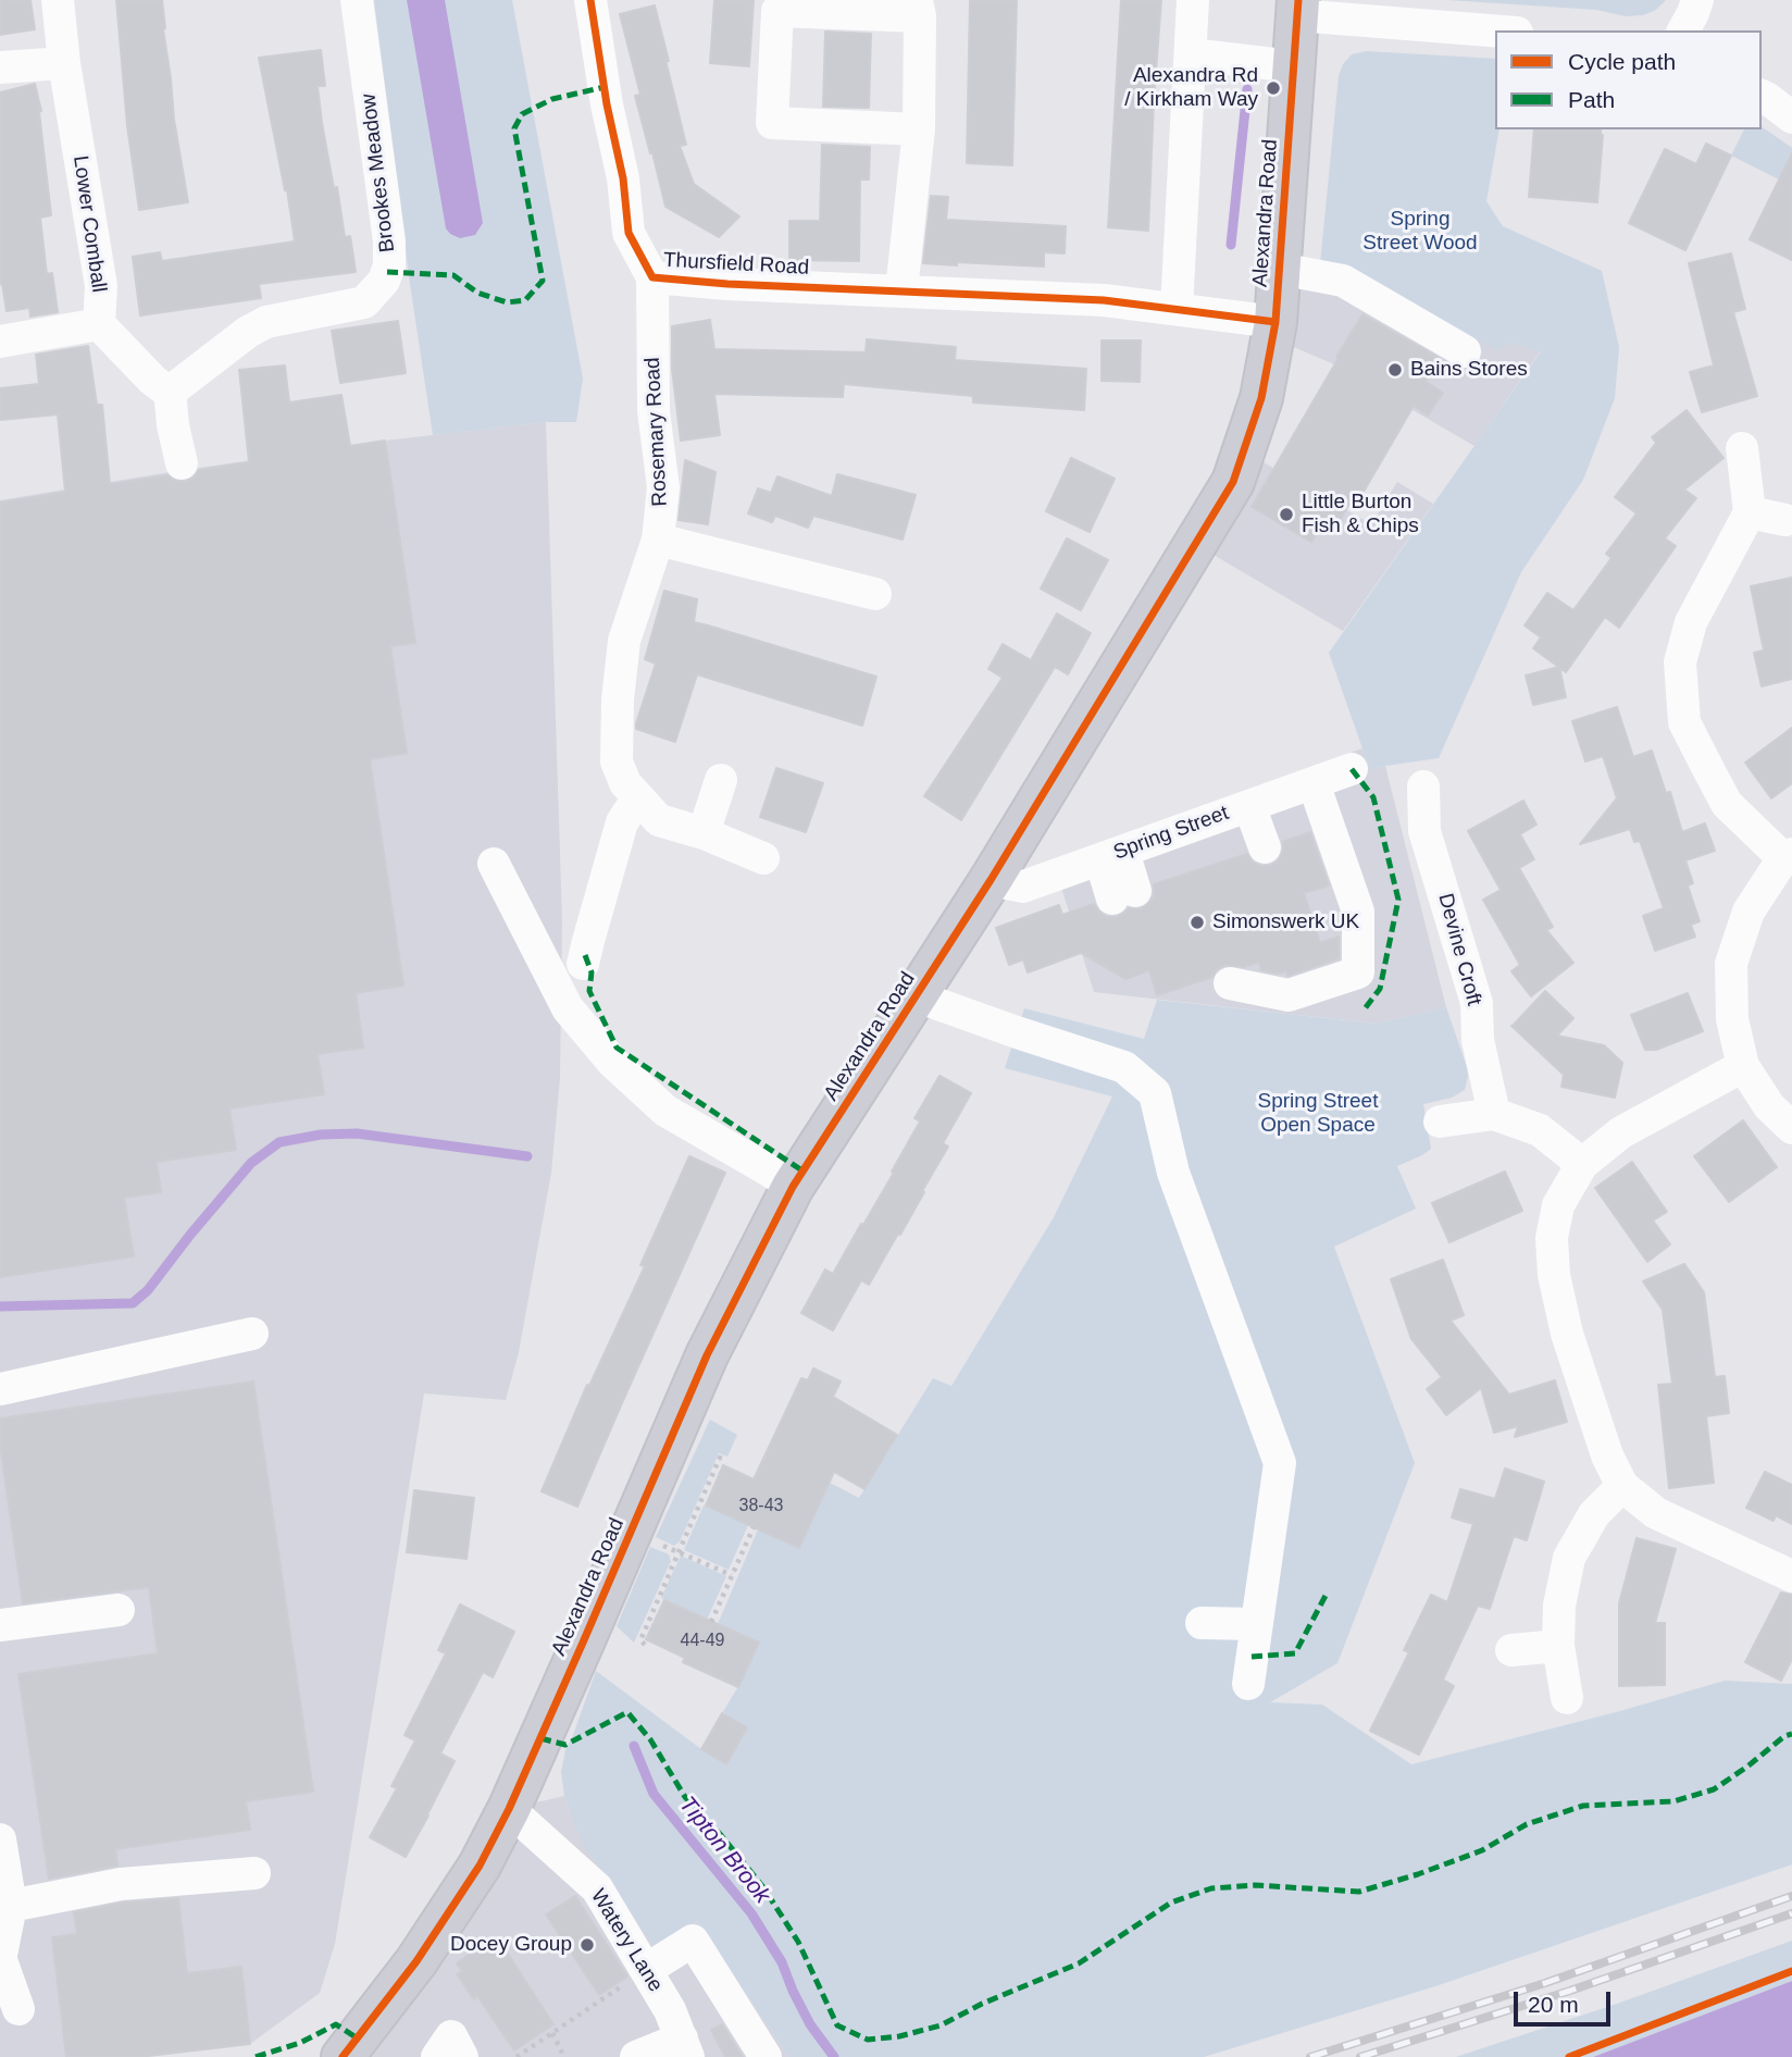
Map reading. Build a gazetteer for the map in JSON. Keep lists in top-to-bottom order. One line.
{"streets":{"main road":["Alexandra Road"],"street":["Brookes Meadow","Lower Comball","Thursfield Road","Rosemary Road","Spring Street","Devine Croft","Watery Lane"]},"crossings":[["Alexandra Road","Thursfield Road"],["Alexandra Road","Spring Street"],["Alexandra Road","Watery Lane"],["Thursfield Road","Rosemary Road"]],"water":["Tipton Brook"],"parks":["Spring Street Wood","Spring Street Open Space"],"places":["Alexandra Rd / Kirkham Way","Bains Stores","Little Burton Fish & Chips","Simonswerk UK","Docey Group"],"house_numbers":["38-43","44-49"],"legend":["Cycle path","Path"],"scale_bar":"20 m"}
